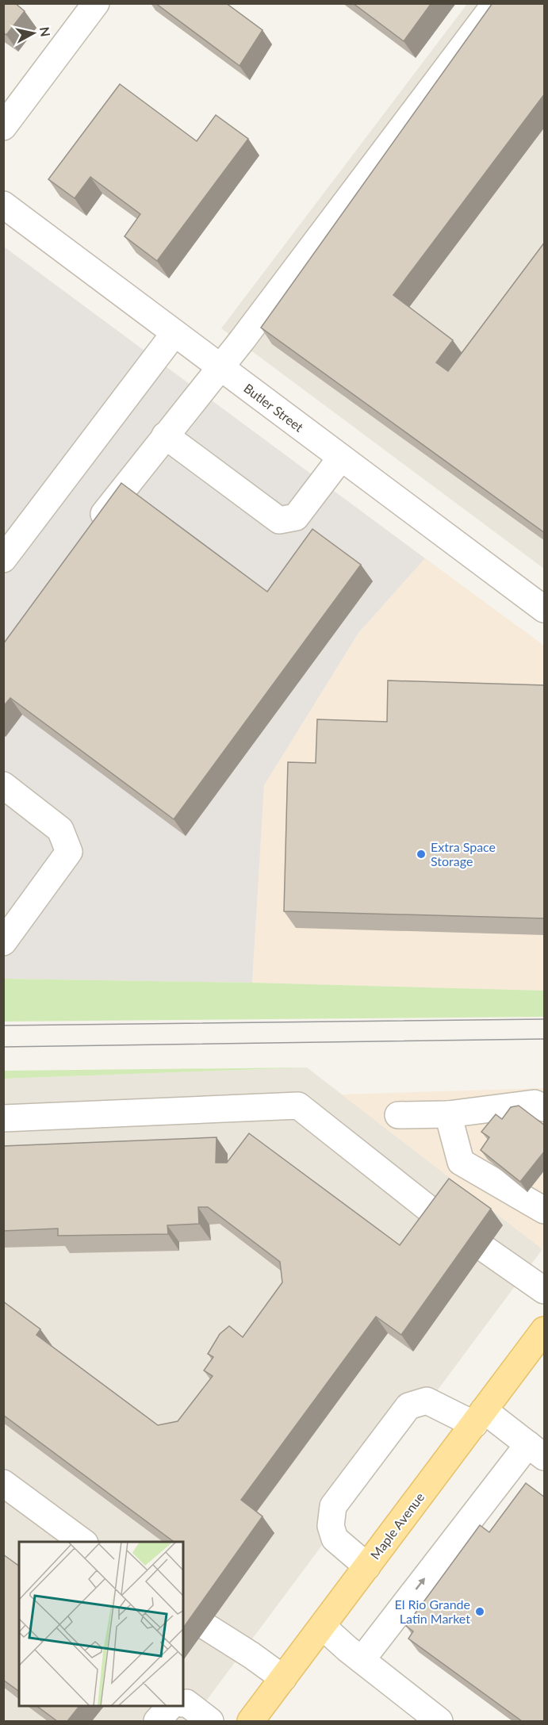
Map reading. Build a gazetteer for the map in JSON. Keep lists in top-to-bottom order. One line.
{"streets":{"main road":["Maple Avenue"],"street":["Butler Street"]},"places":["Extra Space Storage","El Rio Grande Latin Market"],"north":"right"}
